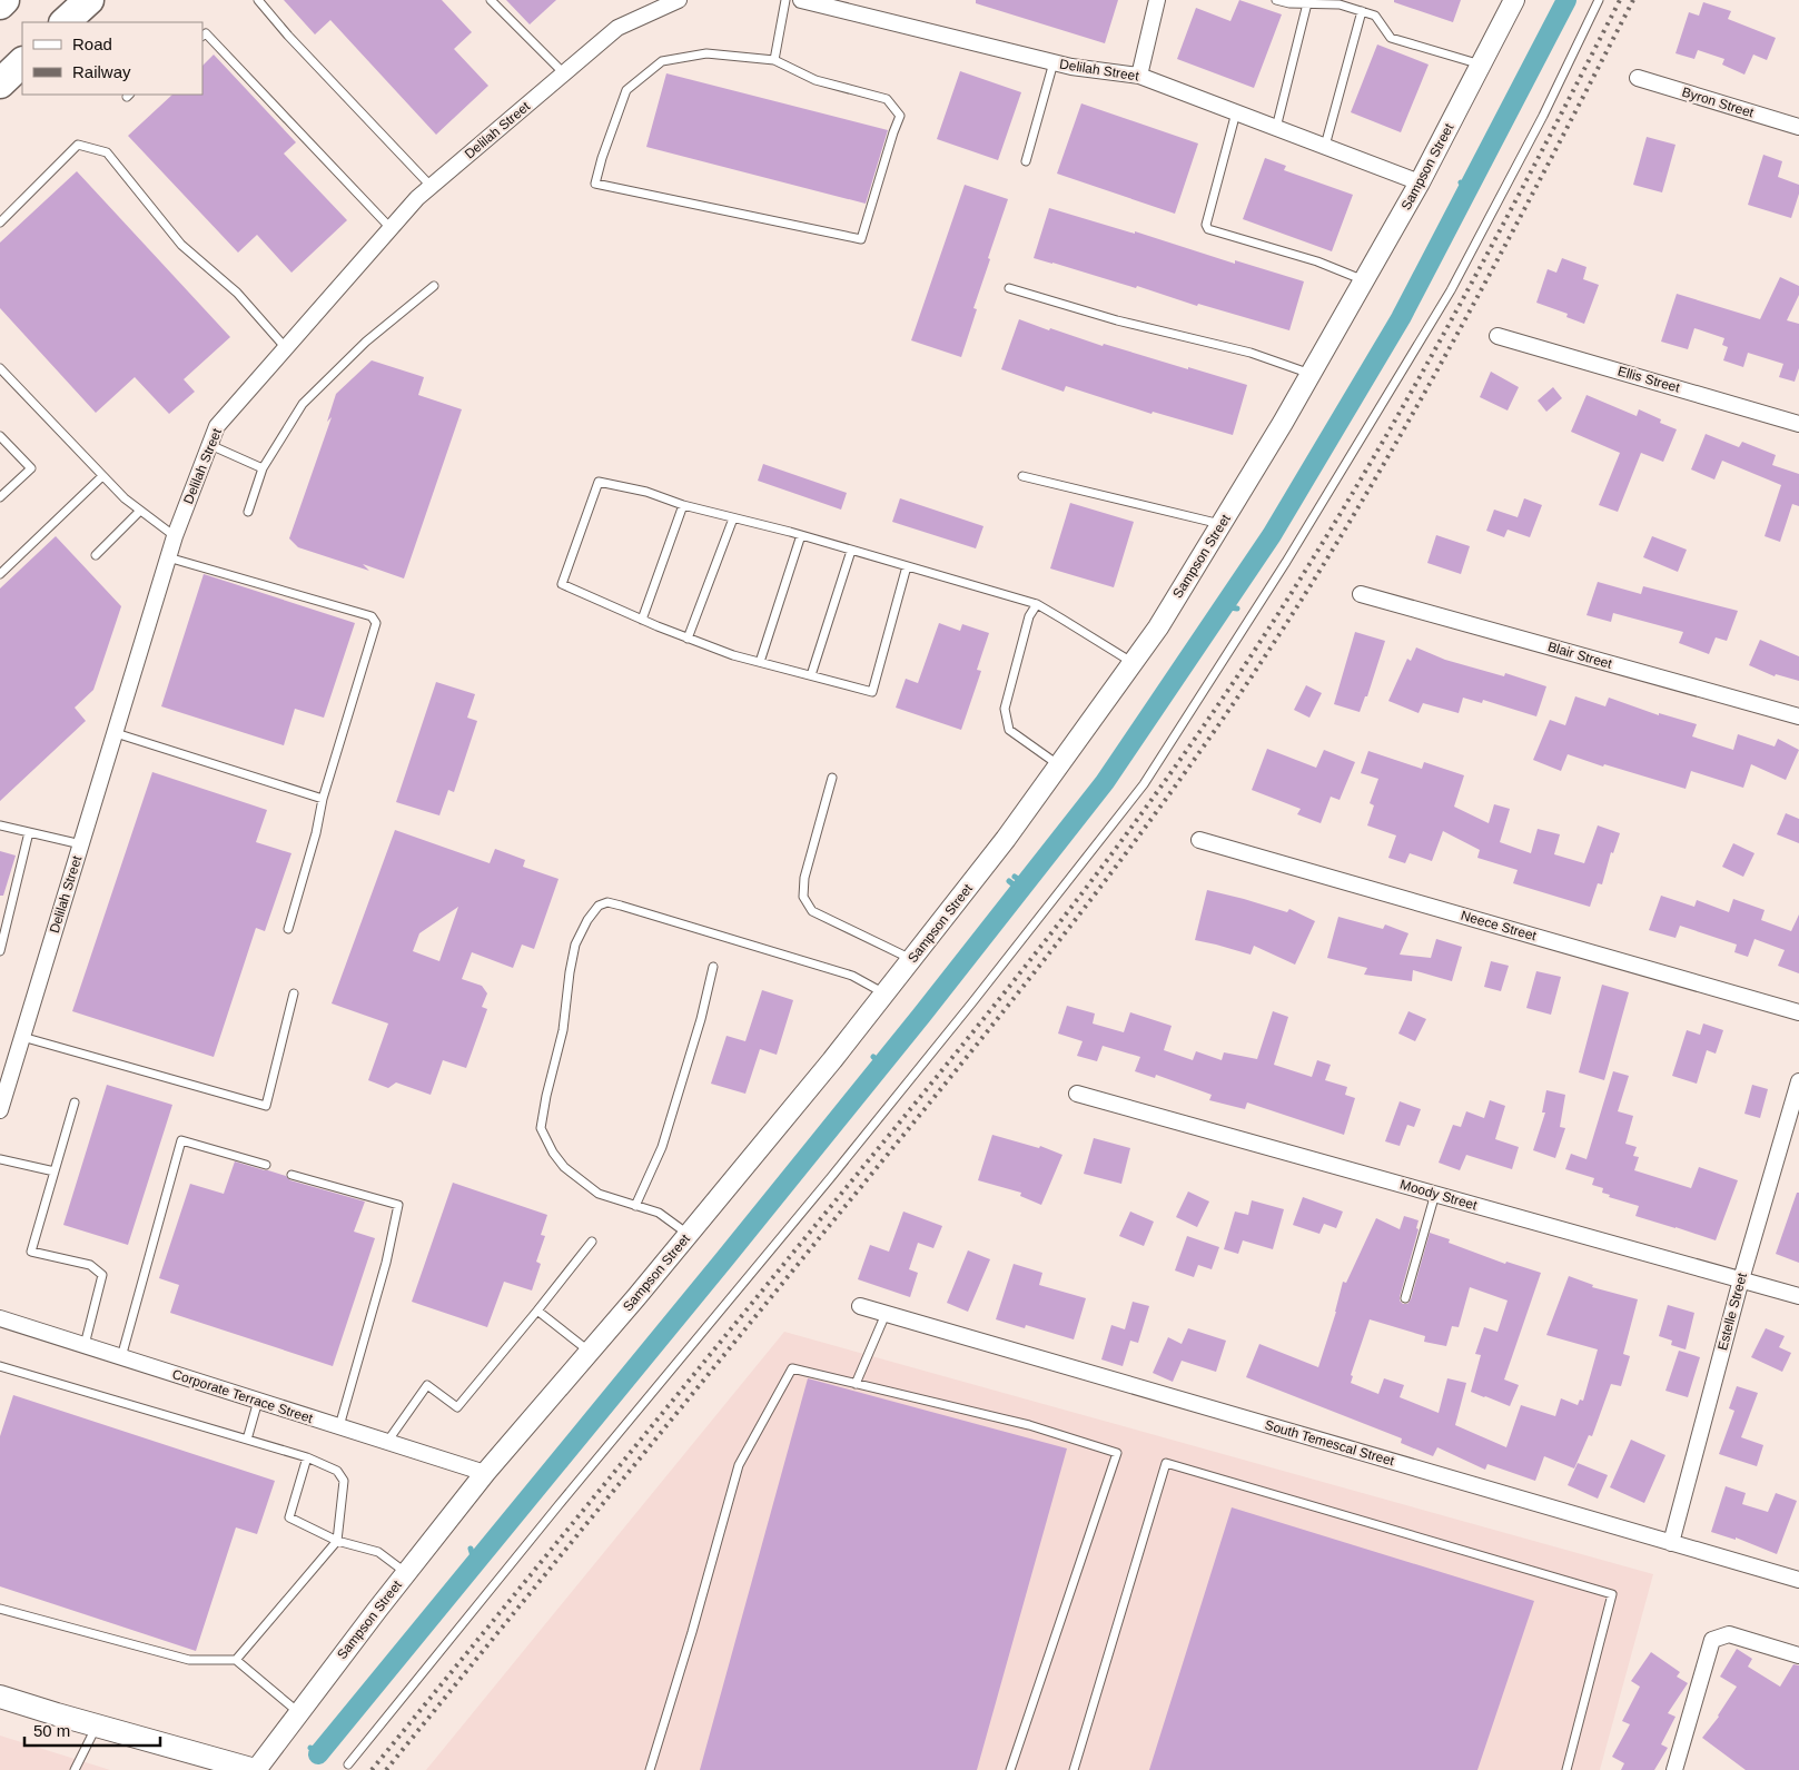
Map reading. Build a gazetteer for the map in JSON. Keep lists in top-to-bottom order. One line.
{"streets":{"street":["Delilah Street","Byron Street","Sampson Street","Ellis Street","Blair Street","Neece Street","Moody Street","Estelle Street","Corporate Terrace Street","South Temescal Street"]},"crossings":[["Delilah Street","Sampson Street"],["Sampson Street","Corporate Terrace Street"],["Moody Street","Estelle Street"],["Estelle Street","South Temescal Street"]],"legend":["Road","Railway"],"scale_bar":"50 m"}
